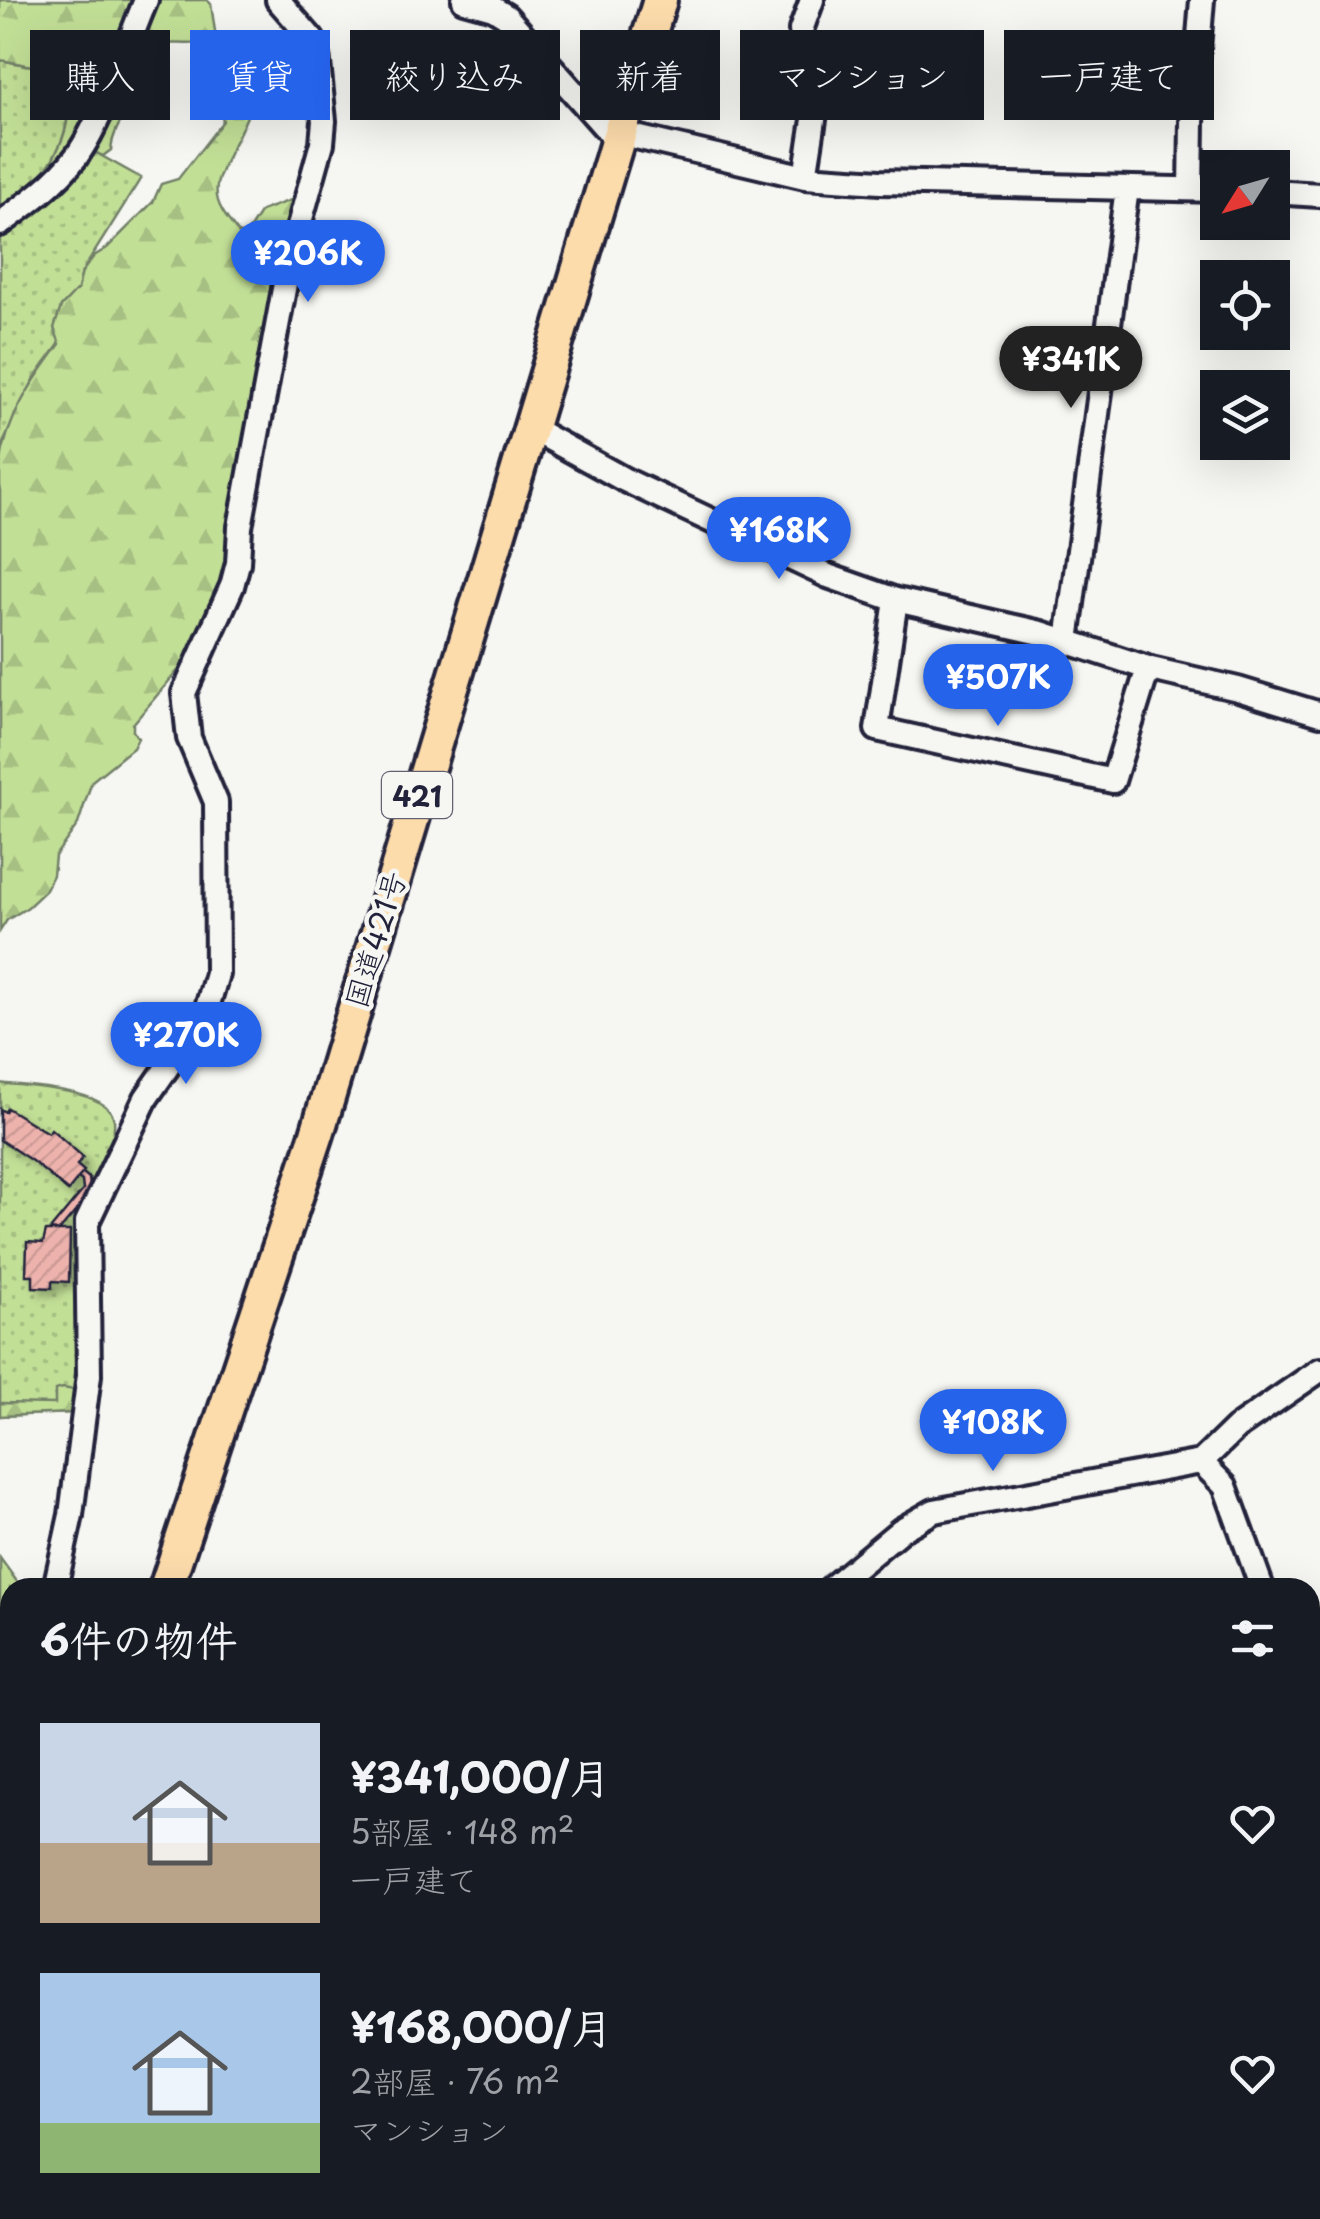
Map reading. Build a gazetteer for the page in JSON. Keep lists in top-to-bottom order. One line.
{"streets":{"highway":["421","国道421号"]},"north":"bottom left","page":{"chip":["購入","賃貸","絞り込み","新着","マンション","一戸建て"],"price":["¥206K","¥341K","¥168K","¥507K","¥270K","¥108K"],"heading":"6件の物件","list":[{"name":"¥341,000/月","note":"5部屋 · 148 m² · 一戸建て"},{"name":"¥168,000/月","note":"2部屋 · 76 m² · マンション"}]}}
